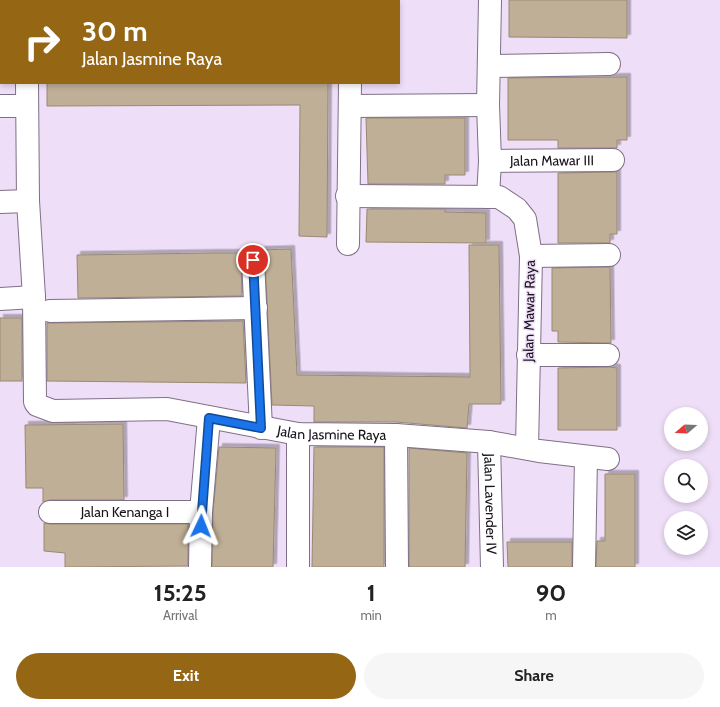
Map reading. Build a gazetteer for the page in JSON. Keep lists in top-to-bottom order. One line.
{"streets":{"street":["Jalan Mawar III","Jalan Mawar Raya","Jalan Jasmine Raya","Jalan Lavender IV","Jalan Kenanga I"]},"crossings":[["Jalan Mawar Raya","Jalan Jasmine Raya"],["Jalan Jasmine Raya","Jalan Lavender IV"]],"north":"left","page":{"turn":["30 m","Jalan Jasmine Raya"],"eta":["15:25","Arrival","1","min","90","m"],"buttons":["Exit","Share"]}}
